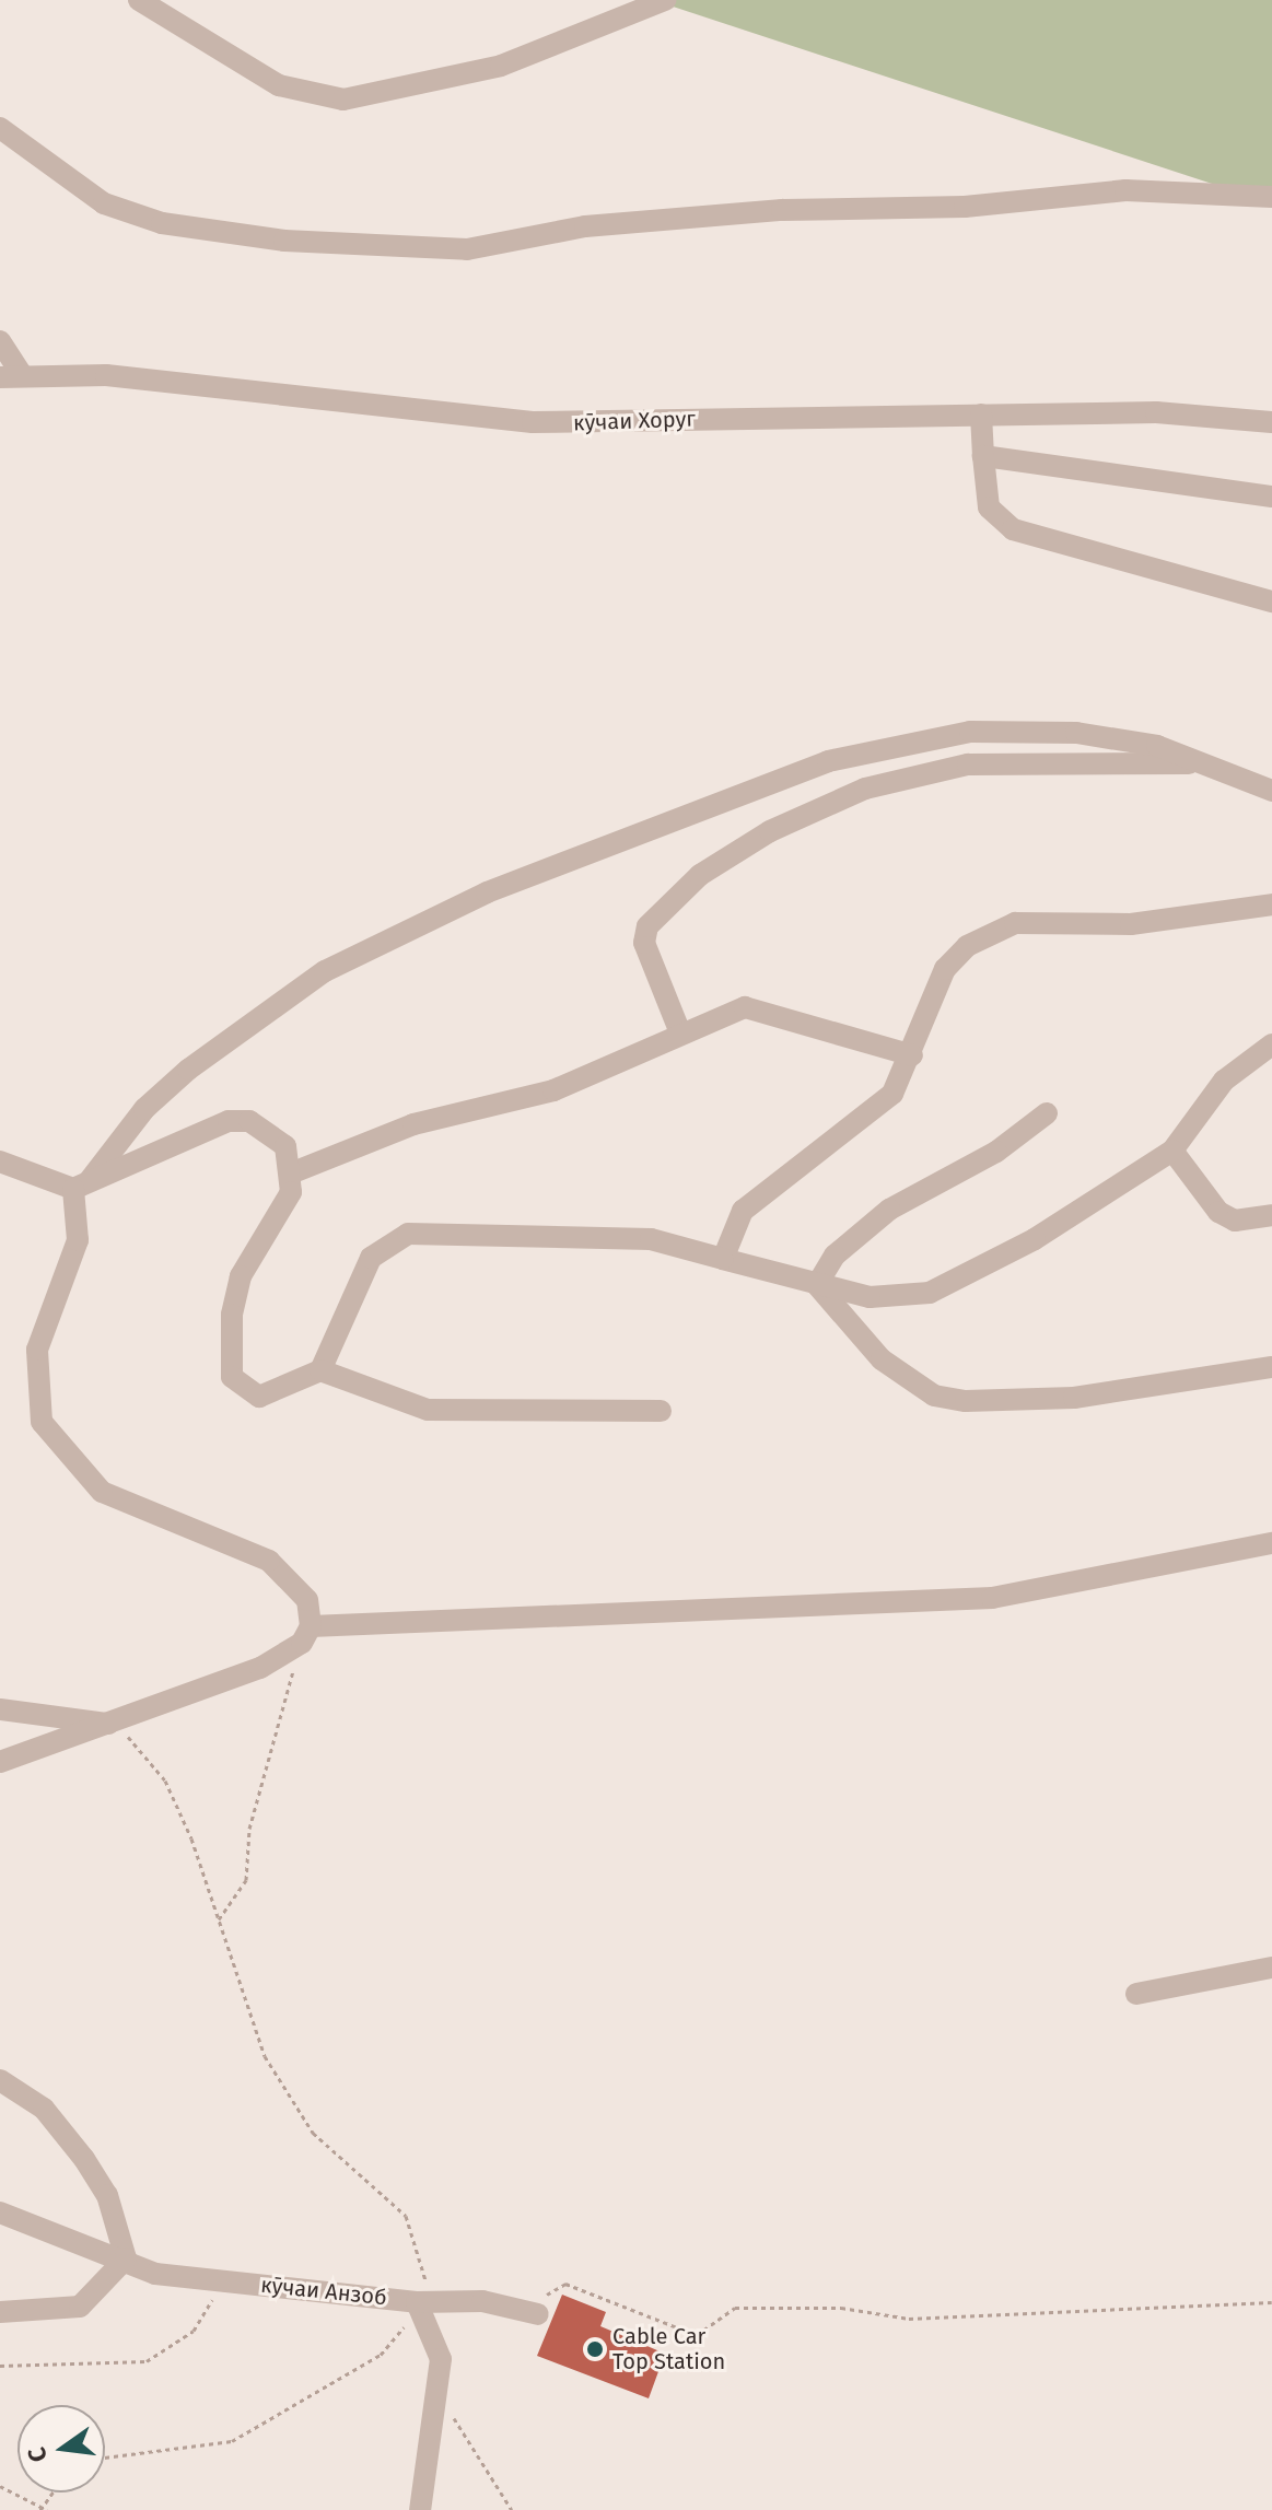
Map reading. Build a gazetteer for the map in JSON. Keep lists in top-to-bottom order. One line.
{"streets":{"street":["кӯчаи Хоруг","кӯчаи Анзоб"]},"places":["Cable Car Top Station"],"north":"left"}
